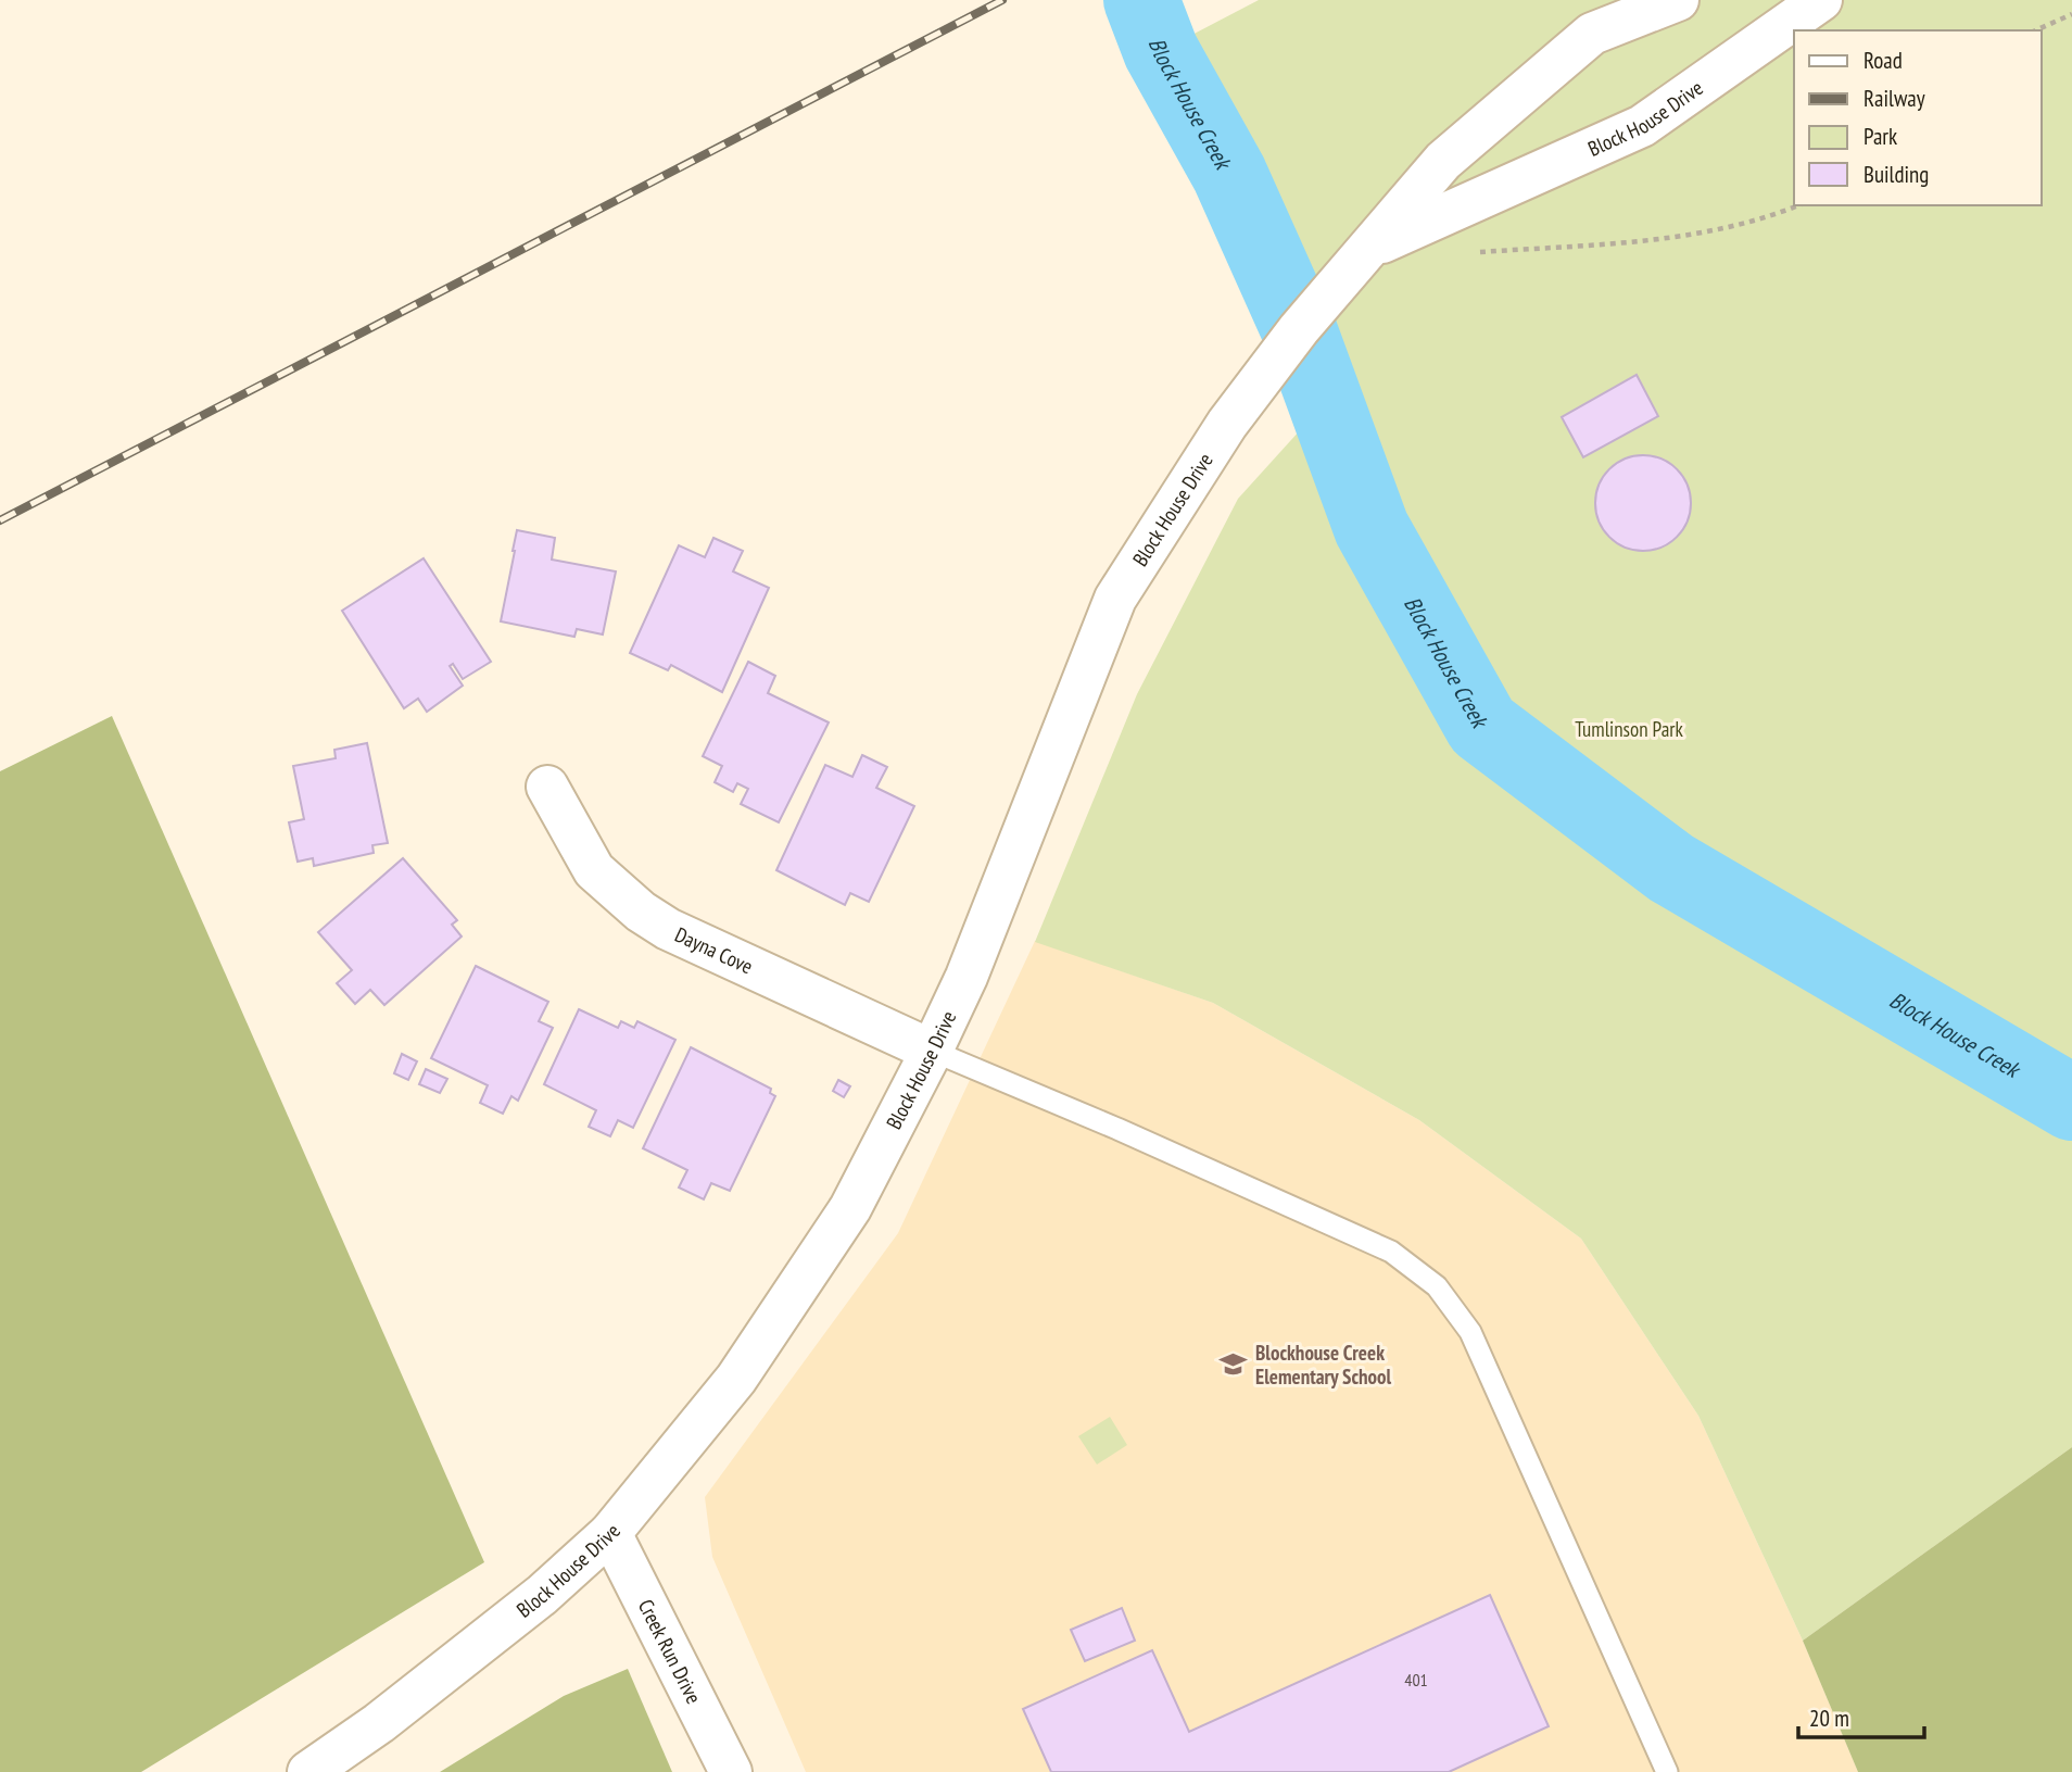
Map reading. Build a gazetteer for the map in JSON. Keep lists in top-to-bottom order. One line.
{"streets":{"street":["Block House Drive","Dayna Cove","Creek Run Drive"]},"crossings":[["Block House Drive","Dayna Cove"],["Block House Drive","Creek Run Drive"]],"water":["Block House Creek"],"parks":["Tumlinson Park"],"places":{"school or university":["Blockhouse Creek Elementary School"]},"house_numbers":["401"],"legend":["Road","Railway","Park","Building"],"scale_bar":"20 m"}
